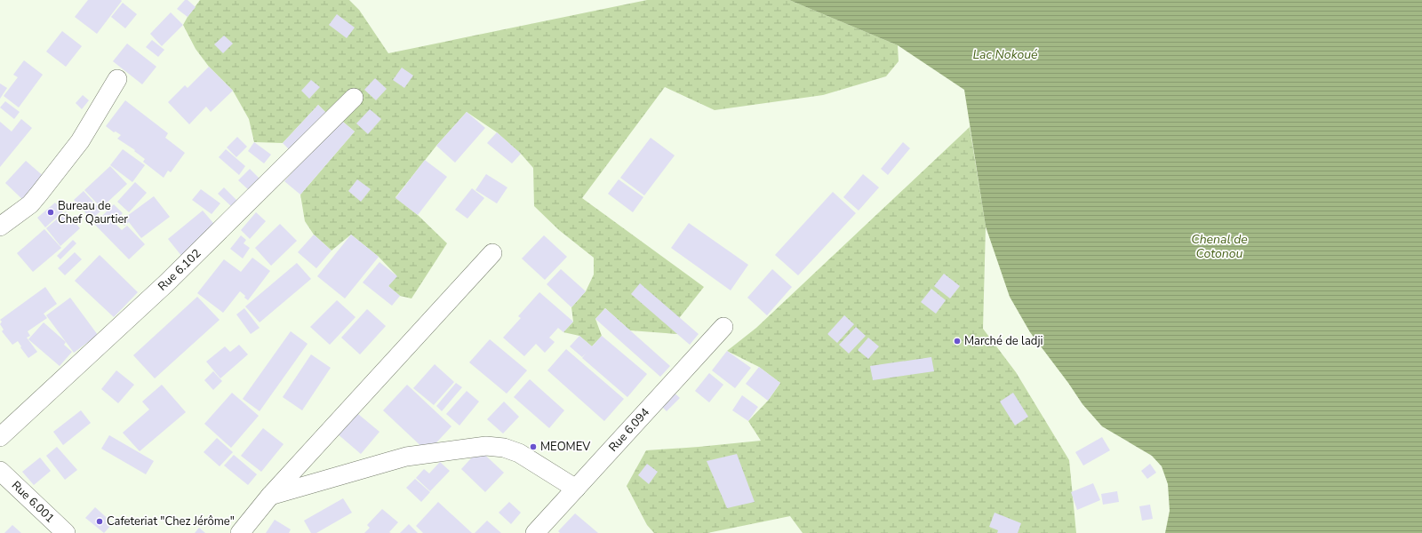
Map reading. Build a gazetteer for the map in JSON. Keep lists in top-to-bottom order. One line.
{"streets":{"street":["Rue 6.102","Rue 6.094","Rue 6.001"]},"water":["Lac Nokoué","Chenal de Cotonou"],"places":["Bureau de Chef Qaurtier","Marché de ladji","MEOMEV","Cafeteriat \"Chez Jérôme\""]}
